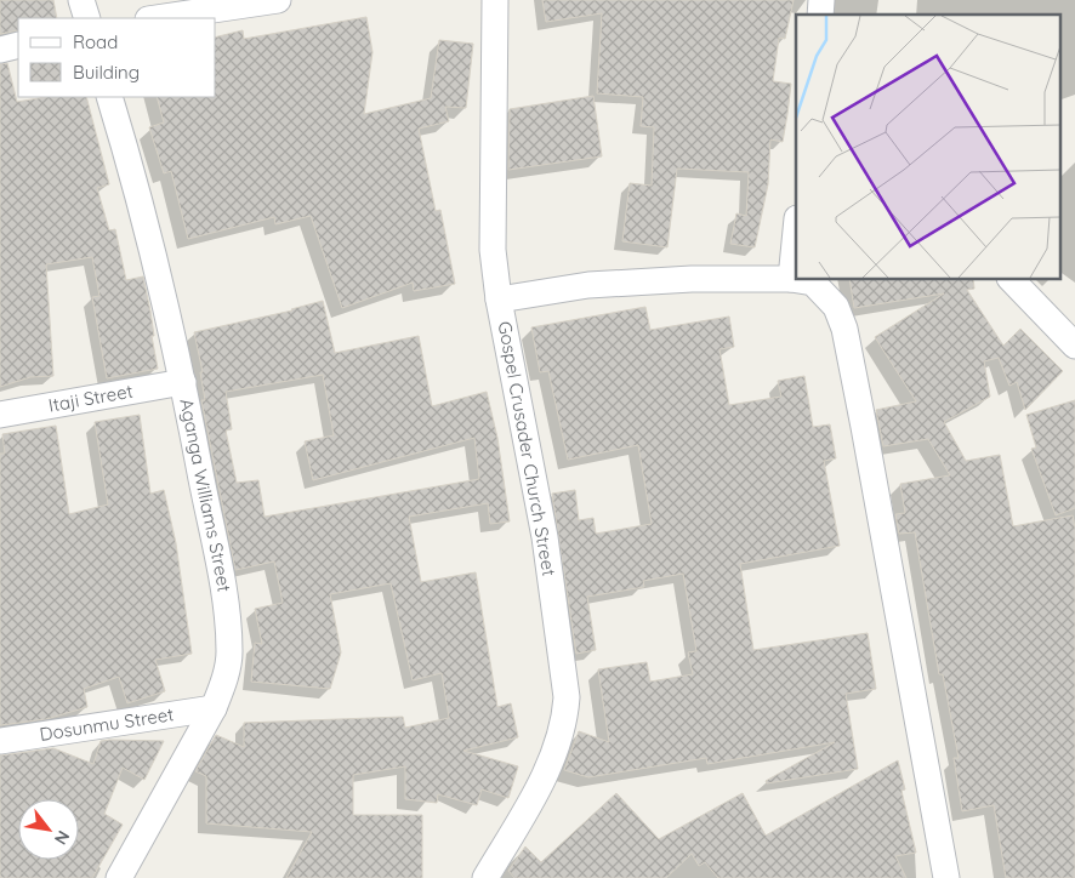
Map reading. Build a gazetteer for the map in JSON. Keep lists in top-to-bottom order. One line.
{"streets":{"street":["Itaji Street","Gospel Crusader Church Street","Aganga Williams Street","Dosunmu Street"]},"crossings":[["Itaji Street","Aganga Williams Street"],["Aganga Williams Street","Dosunmu Street"]],"legend":["Road","Building"],"north":"bottom right"}
